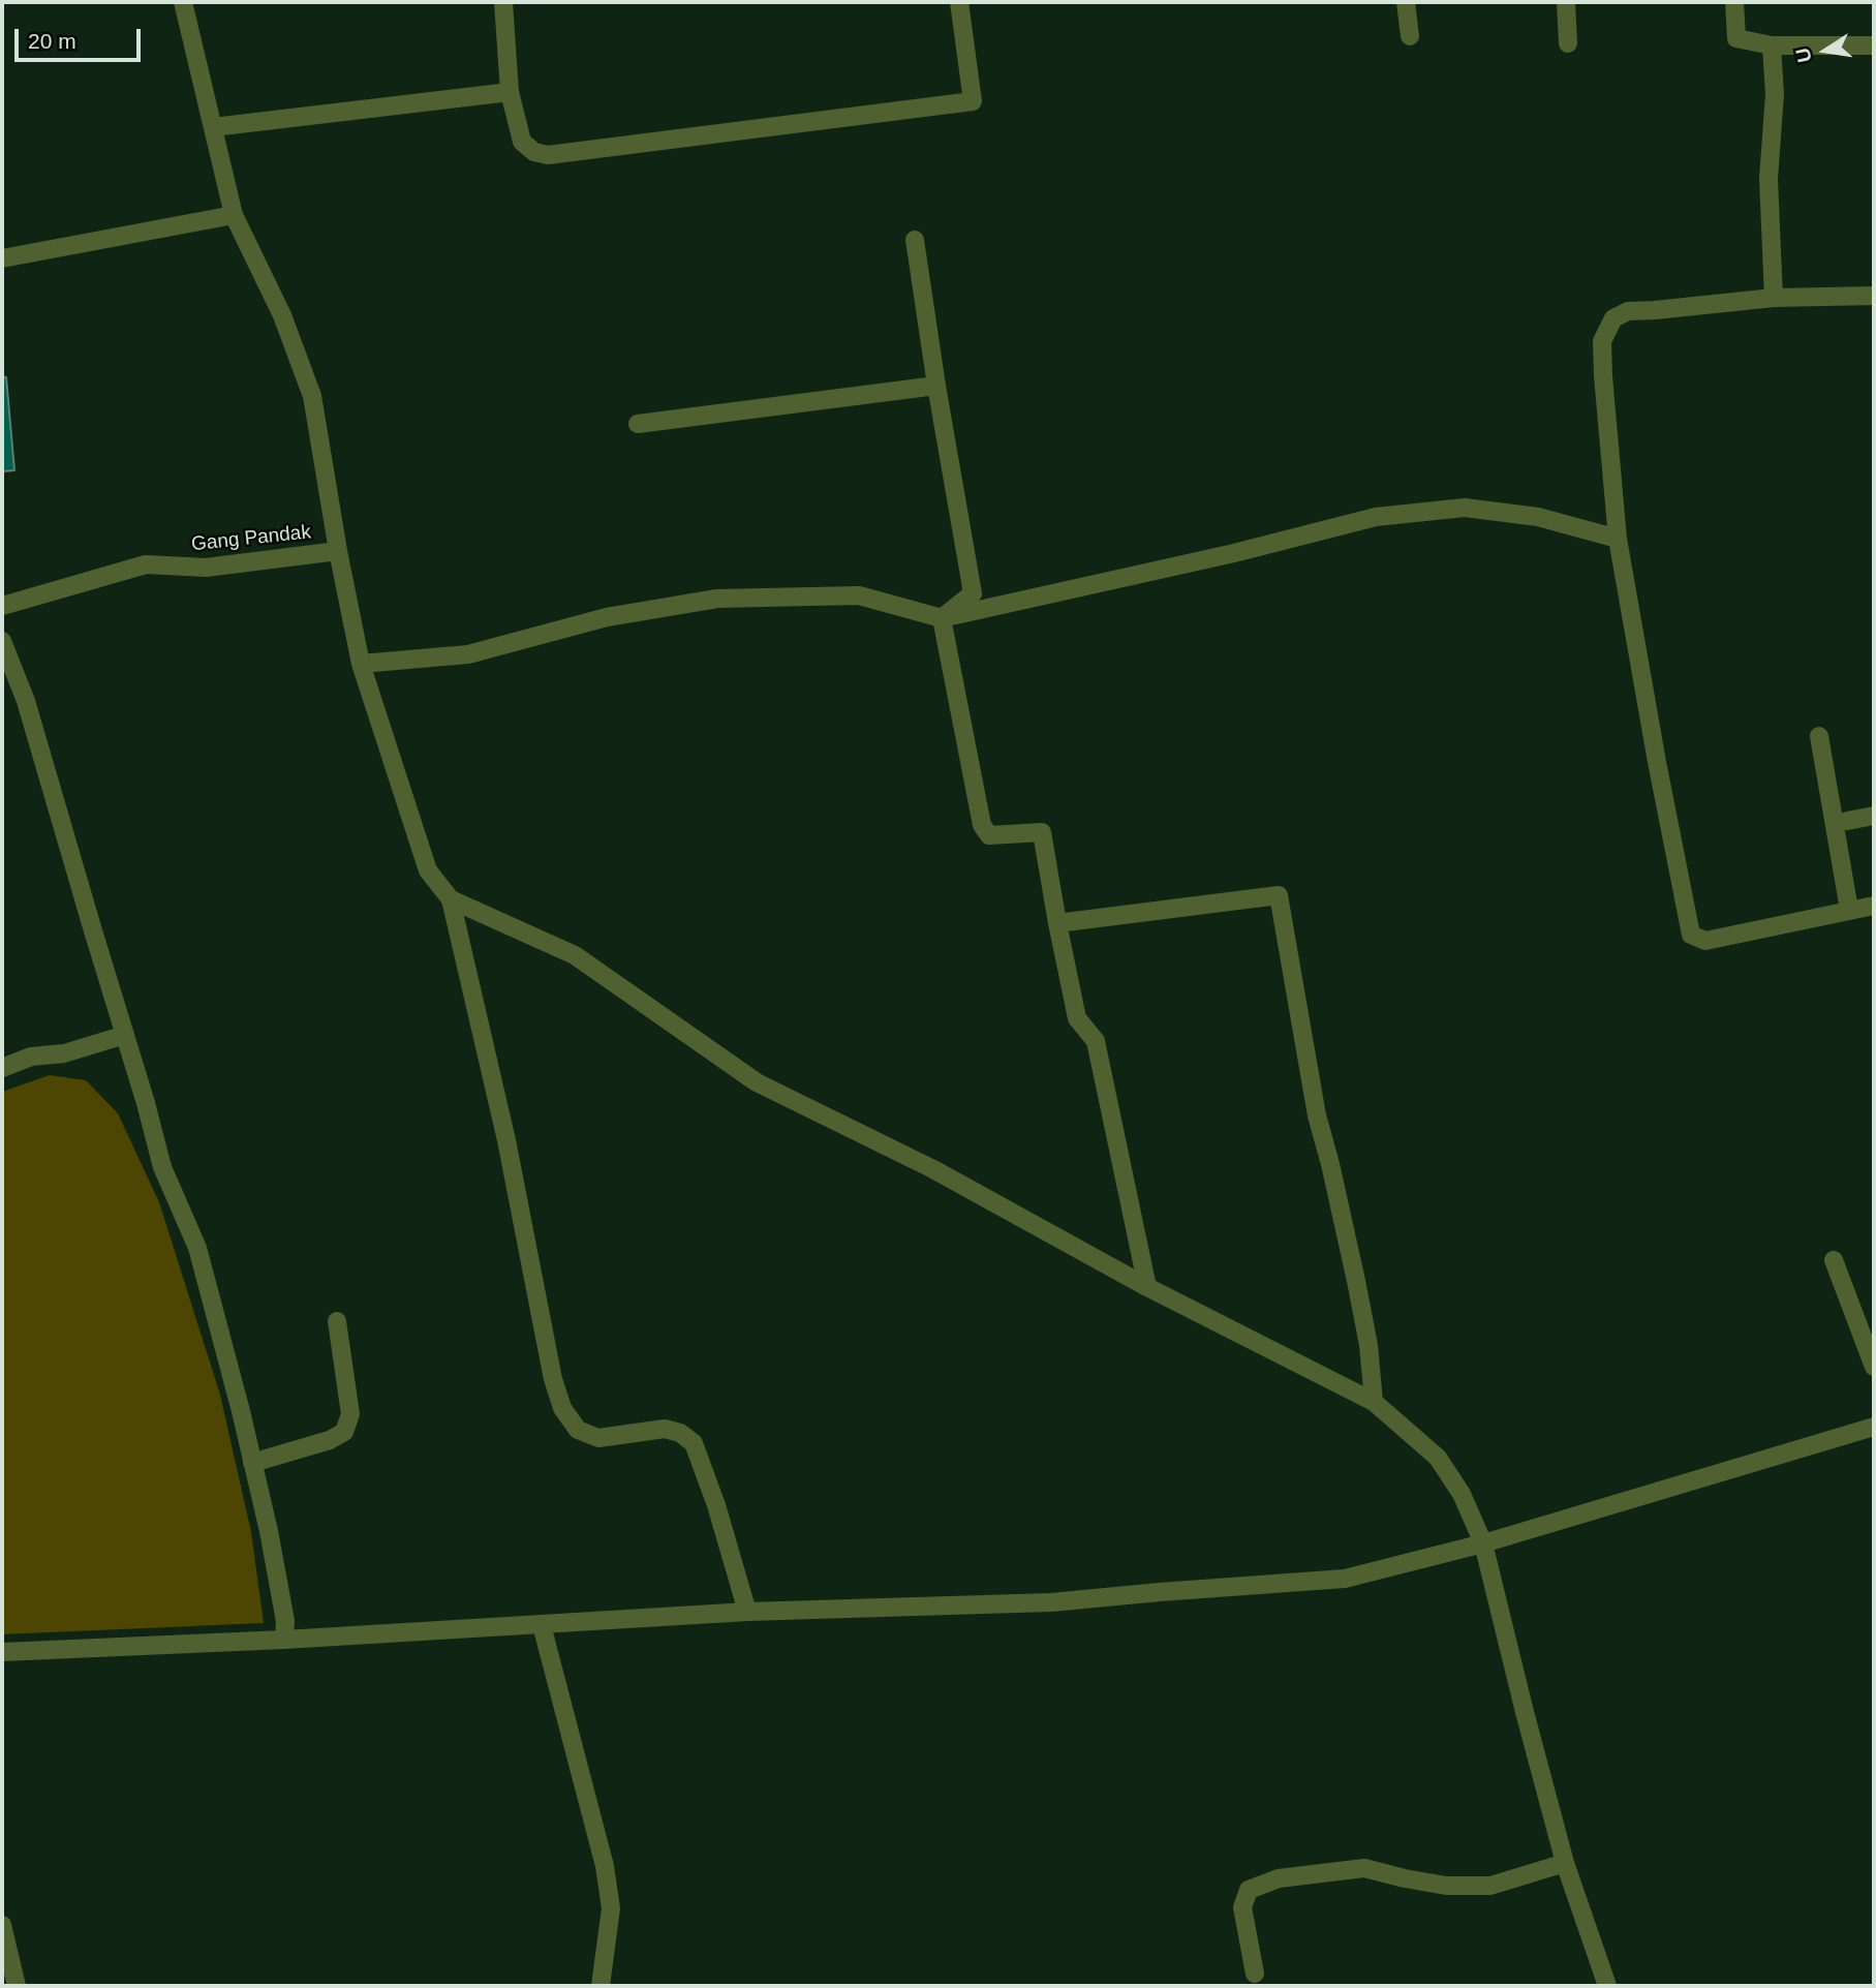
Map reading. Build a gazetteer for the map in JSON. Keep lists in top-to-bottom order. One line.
{"streets":{"street":["Gang Pandak"]},"scale_bar":"20 m","north":"left"}
